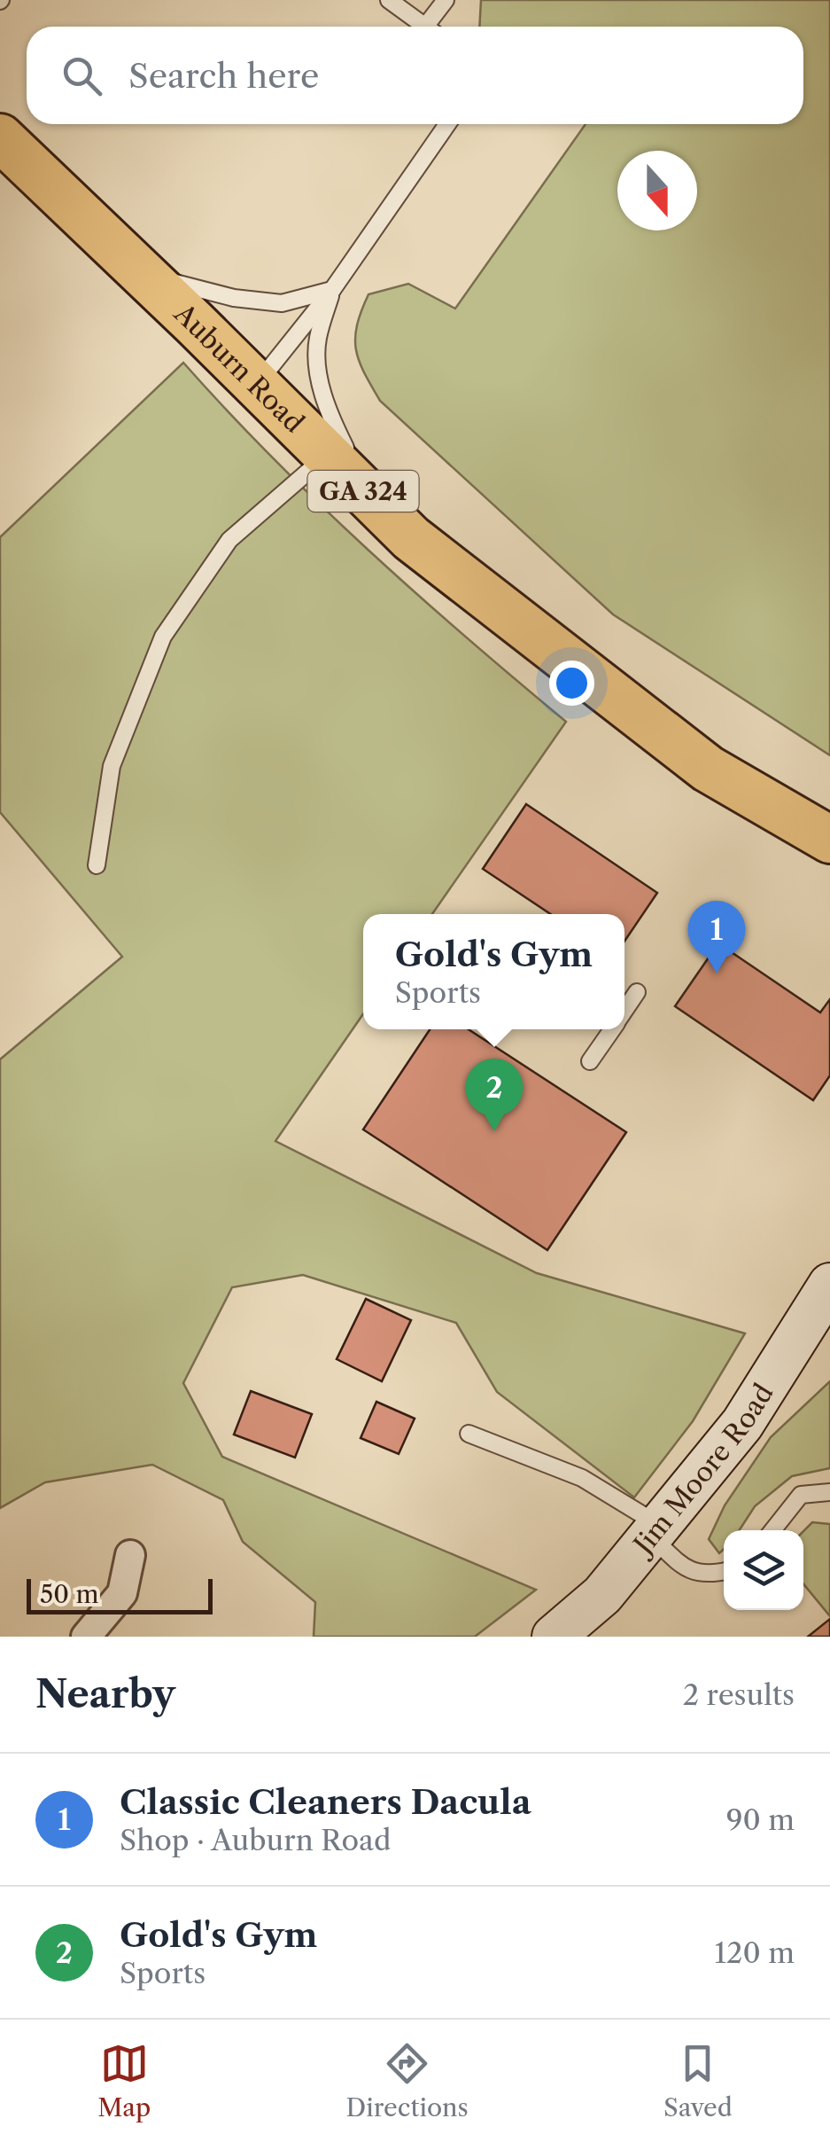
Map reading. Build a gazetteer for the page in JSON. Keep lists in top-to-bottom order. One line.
{"streets":{"main road":["Auburn Road","GA 324"],"street":["Jim Moore Road"]},"scale_bar":"50 m","north":"bottom","page":{"search":"Search here","pins":["1","2"],"popup":["Gold's Gym","Sports"],"scale":"50 m","heading":["Nearby","2 results"],"list":[{"mark":"1","name":"Classic Cleaners Dacula","note":"Shop · Auburn Road","value":"90 m"},{"mark":"2","name":"Gold's Gym","note":"Sports","value":"120 m"}],"nav":["Map","Directions","Saved"]}}
